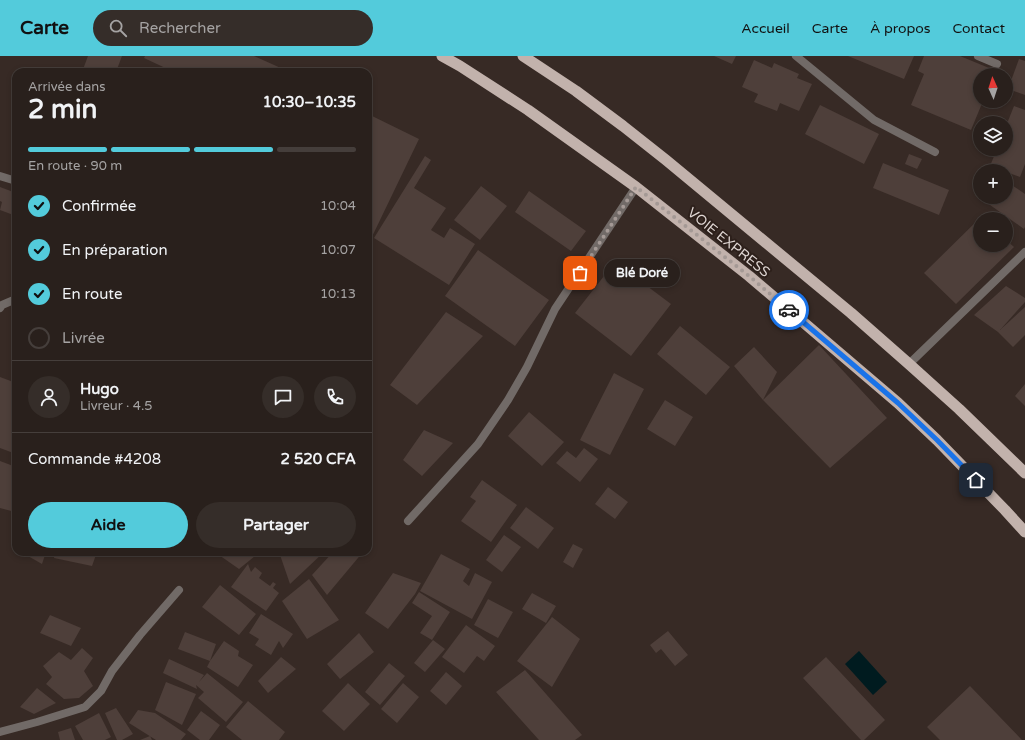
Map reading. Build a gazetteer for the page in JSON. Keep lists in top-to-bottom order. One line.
{"streets":{"highway":["VOIE EXPRESS"]},"places":["Blé Doré"],"north":"top","page":{"header":"Carte","search":"Rechercher","nav":["Accueil","Carte","À propos","Contact"],"map_buttons":["+","−"],"heading":["2 min","Arrivée dans","10:30–10:35"],"panel":["Hugo","Livreur · 4.5","Commande #4208","2 520 CFA"],"bar":"En route · 90 m","list":[["Confirmée","10:04"],["En préparation","10:07"],["En route","10:13"],"Livrée"],"bubble":"Blé Doré","buttons":["Aide","Partager"]}}
